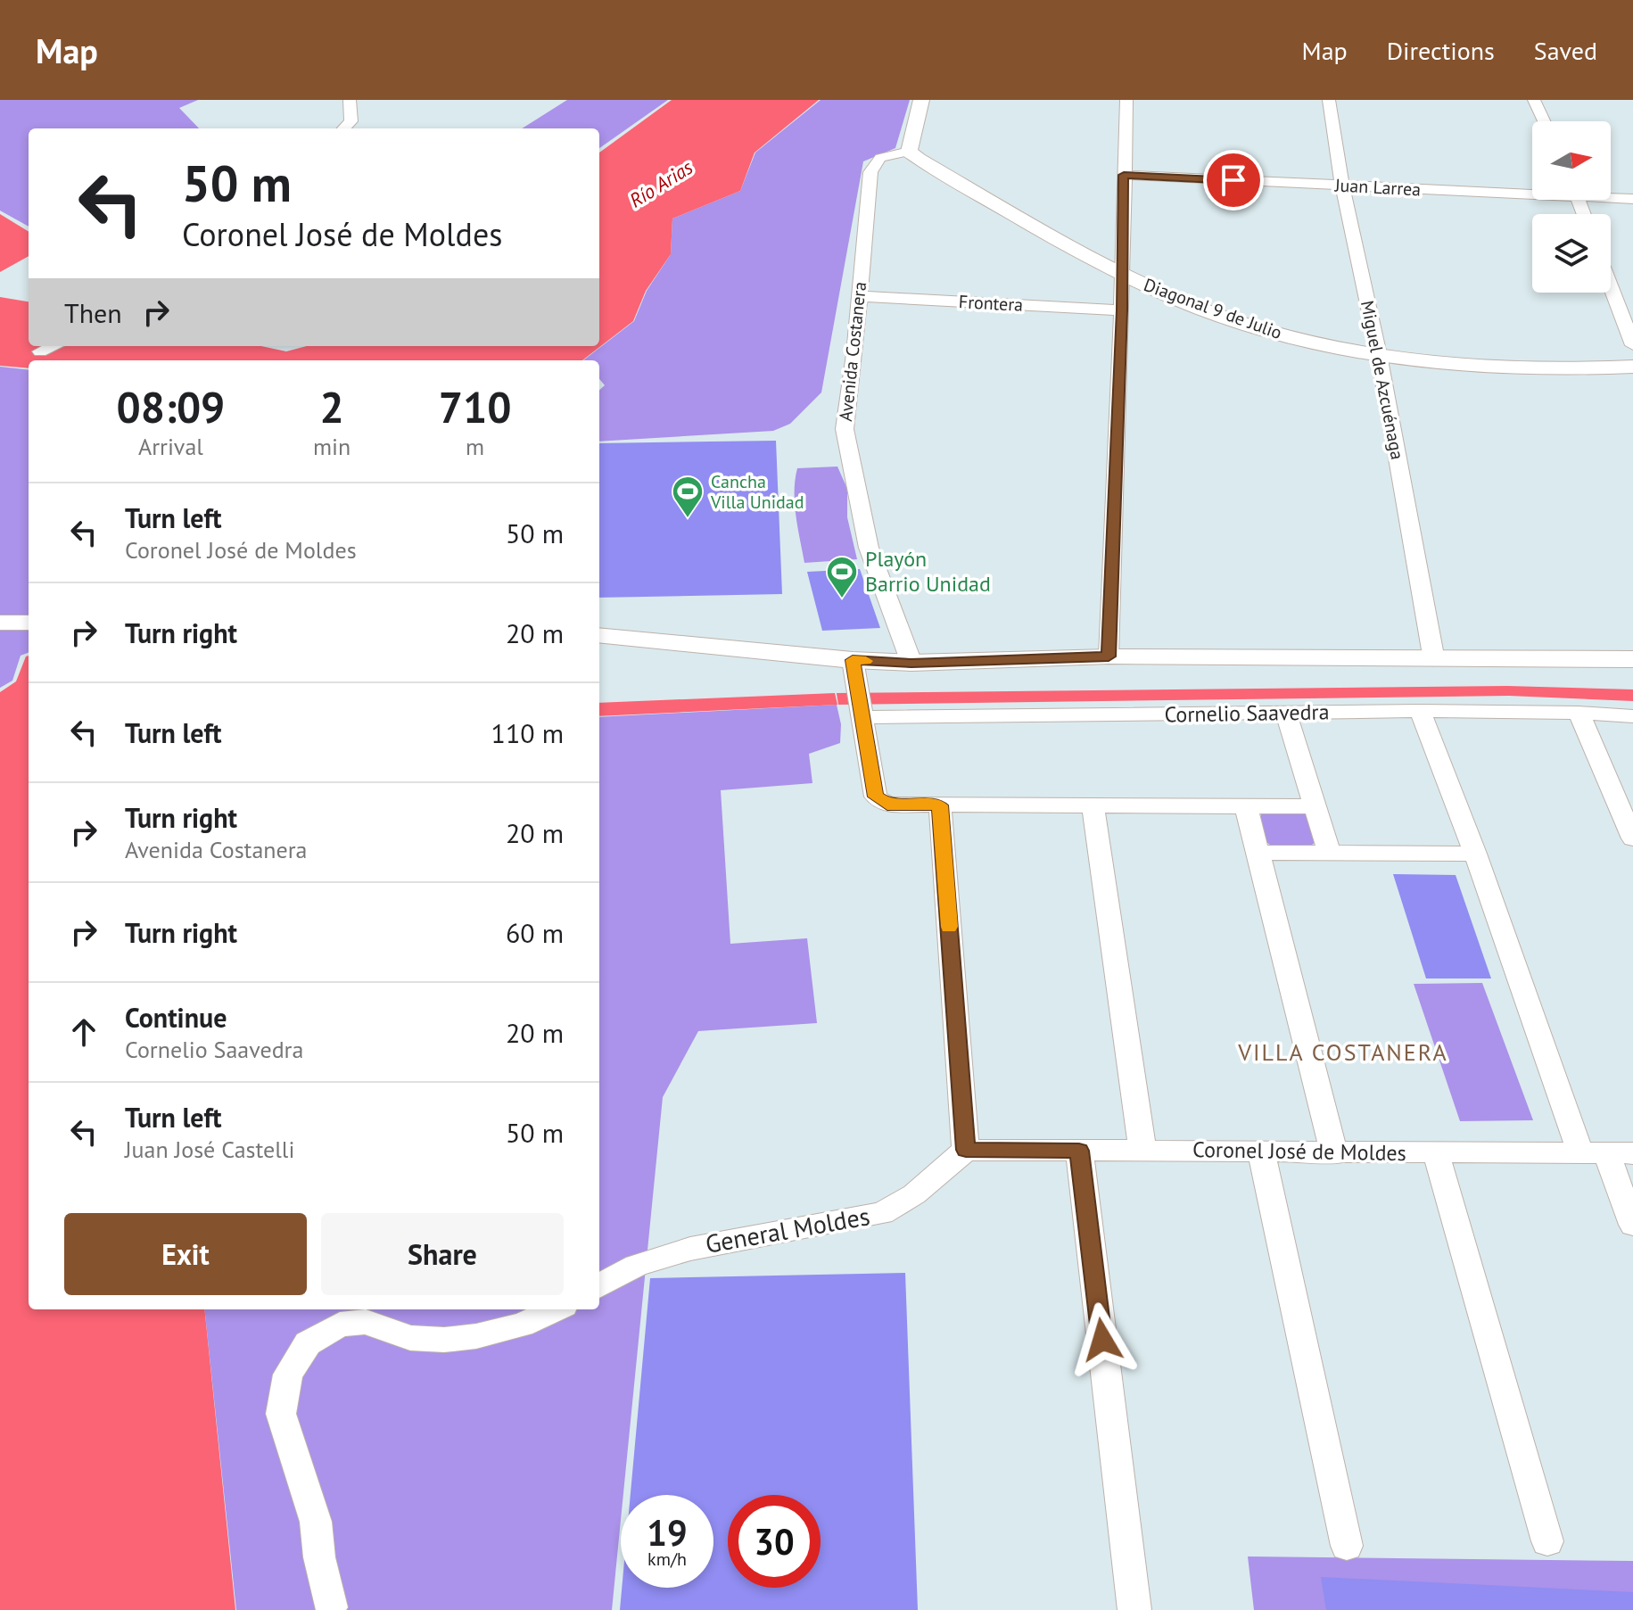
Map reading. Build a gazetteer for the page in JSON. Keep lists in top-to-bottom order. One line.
{"streets":{"street":["Juan Larrea","Frontera","Diagonal 9 de Julio","Avenida Costanera","Miguel de Azcuénaga","Cornelio Saavedra","Coronel José de Moldes","General Moldes"]},"crossings":[["Juan Larrea","Miguel de Azcuénaga"],["Frontera","Avenida Costanera"],["Diagonal 9 de Julio","Avenida Costanera"],["Diagonal 9 de Julio","Miguel de Azcuénaga"],["Coronel José de Moldes","General Moldes"]],"districts":["VILLA COSTANERA"],"water":["Río Arias"],"places":{"sports":["Cancha Villa Unidad","Playón Barrio Unidad"]},"north":"right","page":{"header":"Map","nav":["Map","Directions","Saved"],"turn":["50 m","Coronel José de Moldes"],"then":"Then","eta":["08:09","Arrival","2","min","710","m"],"list":[{"name":"Turn left","note":"Coronel José de Moldes","value":"50 m"},{"name":"Turn right","value":"20 m"},{"name":"Turn left","value":"110 m"},{"name":"Turn right","note":"Avenida Costanera","value":"20 m"},{"name":"Turn right","value":"60 m"},{"name":"Continue","note":"Cornelio Saavedra","value":"20 m"},{"name":"Turn left","note":"Juan José Castelli","value":"50 m"}],"buttons":["Exit","Share"],"speed":"19 km/h","limit":"30"}}
